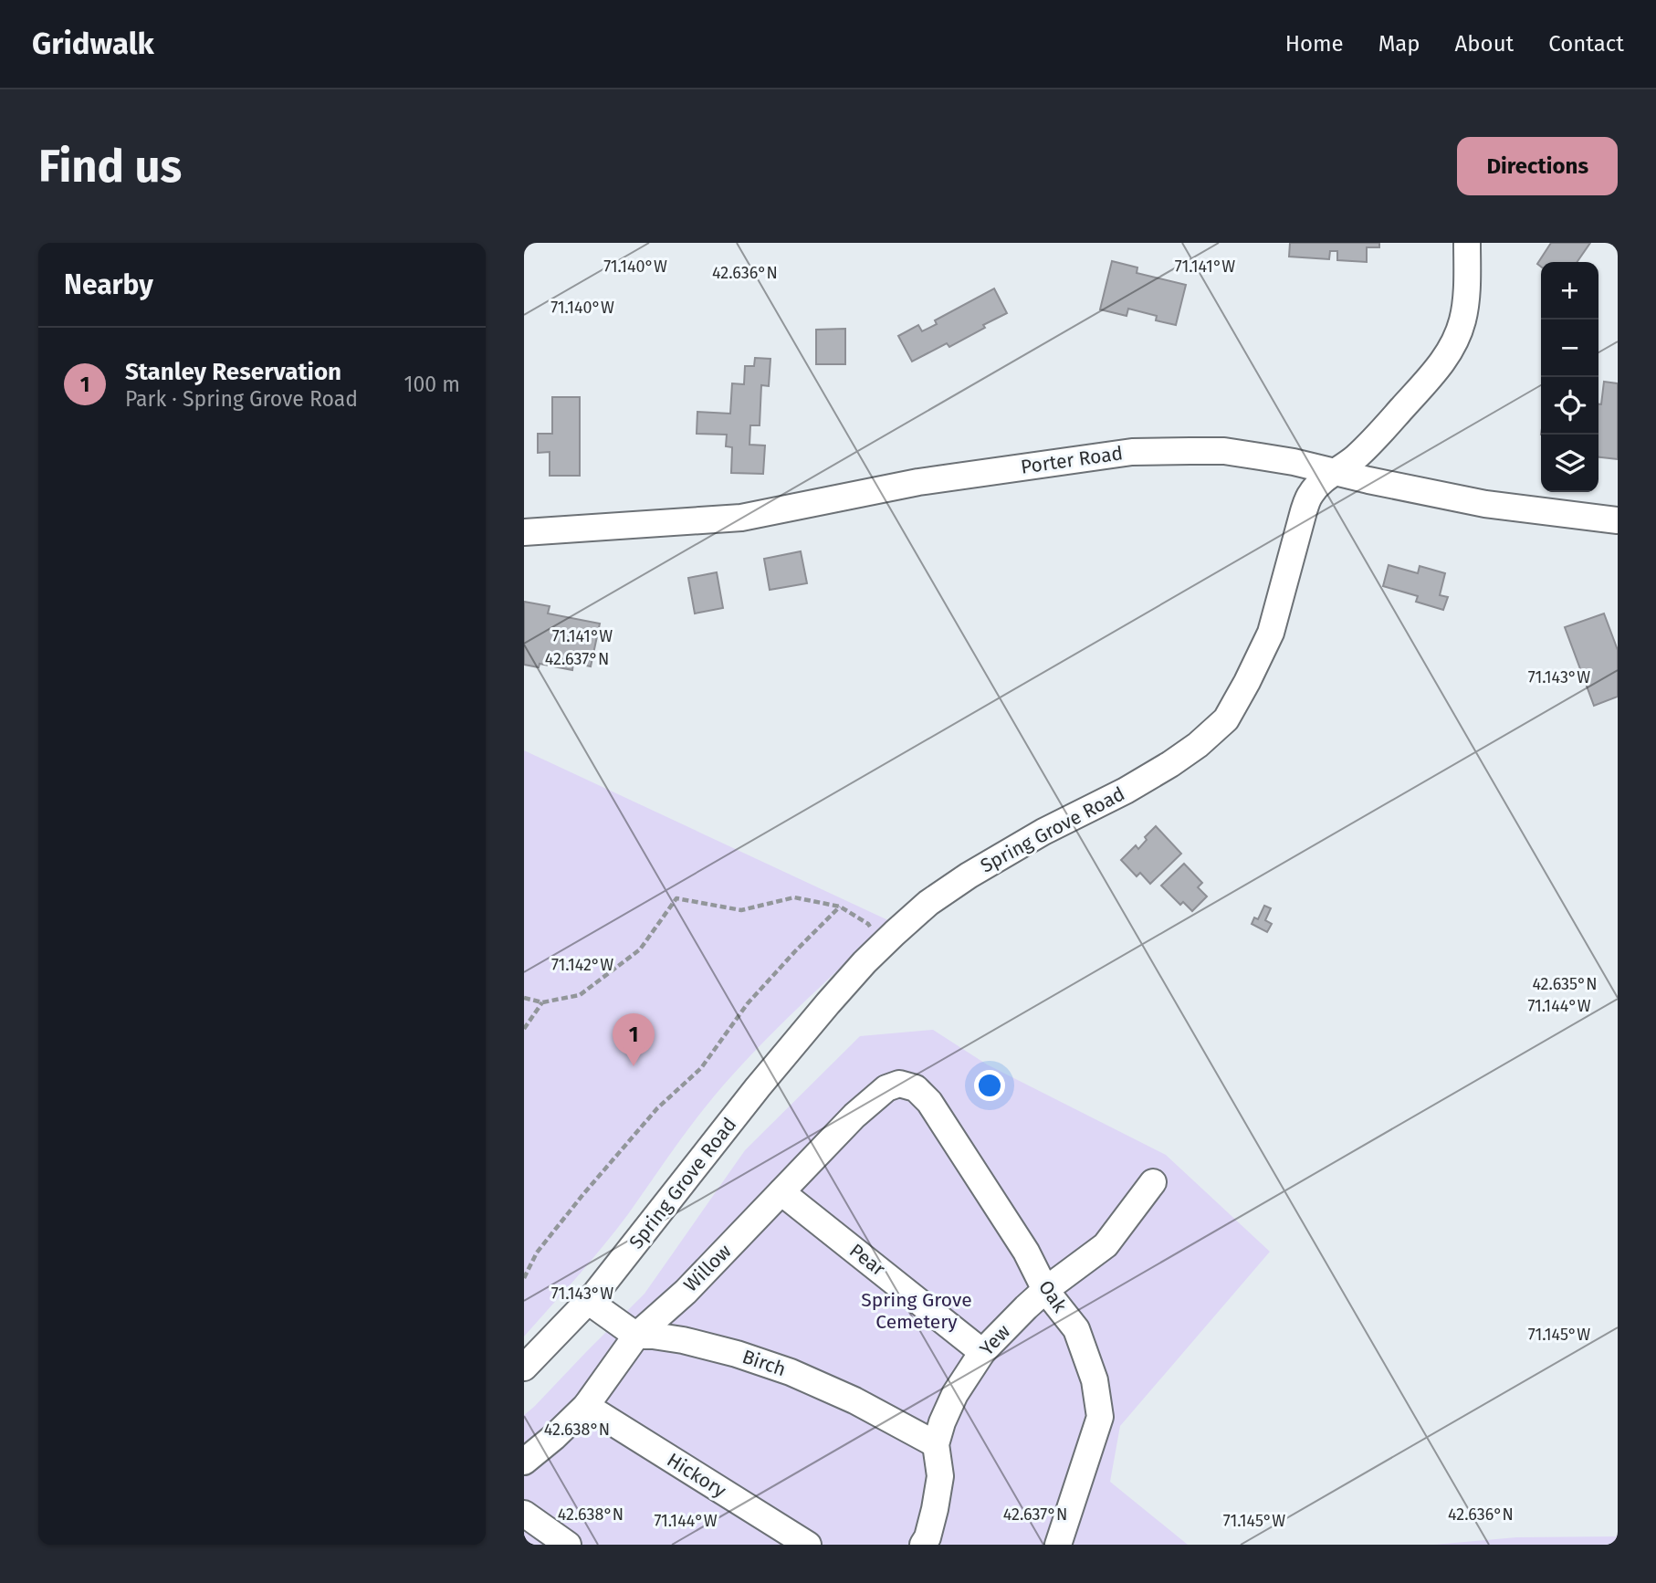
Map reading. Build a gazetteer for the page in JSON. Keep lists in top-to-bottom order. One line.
{"streets":{"street":["Porter Road","Spring Grove Road","Pear","Willow","Oak","Yew","Birch","Hickory"]},"crossings":[["Porter Road","Spring Grove Road"],["Spring Grove Road","Birch"],["Pear","Willow"],["Pear","Yew"],["Willow","Oak"],["Willow","Birch"],["Willow","Hickory"],["Oak","Yew"],["Yew","Birch"]],"parks":["Spring Grove Cemetery"],"page":{"header":"Gridwalk","nav":["Home","Map","About","Contact"],"buttons":"Directions","title":"Find us","heading":"Nearby","map_buttons":["+","−"],"list":[{"mark":"1","name":"Stanley Reservation","note":"Park · Spring Grove Road","value":"100 m"}],"pins":"1"},"coordinates":["71.140°W","71.141°W","42.636°N","42.637°N","71.143°W","71.142°W","42.635°N","71.144°W","71.145°W","42.638°N"]}
